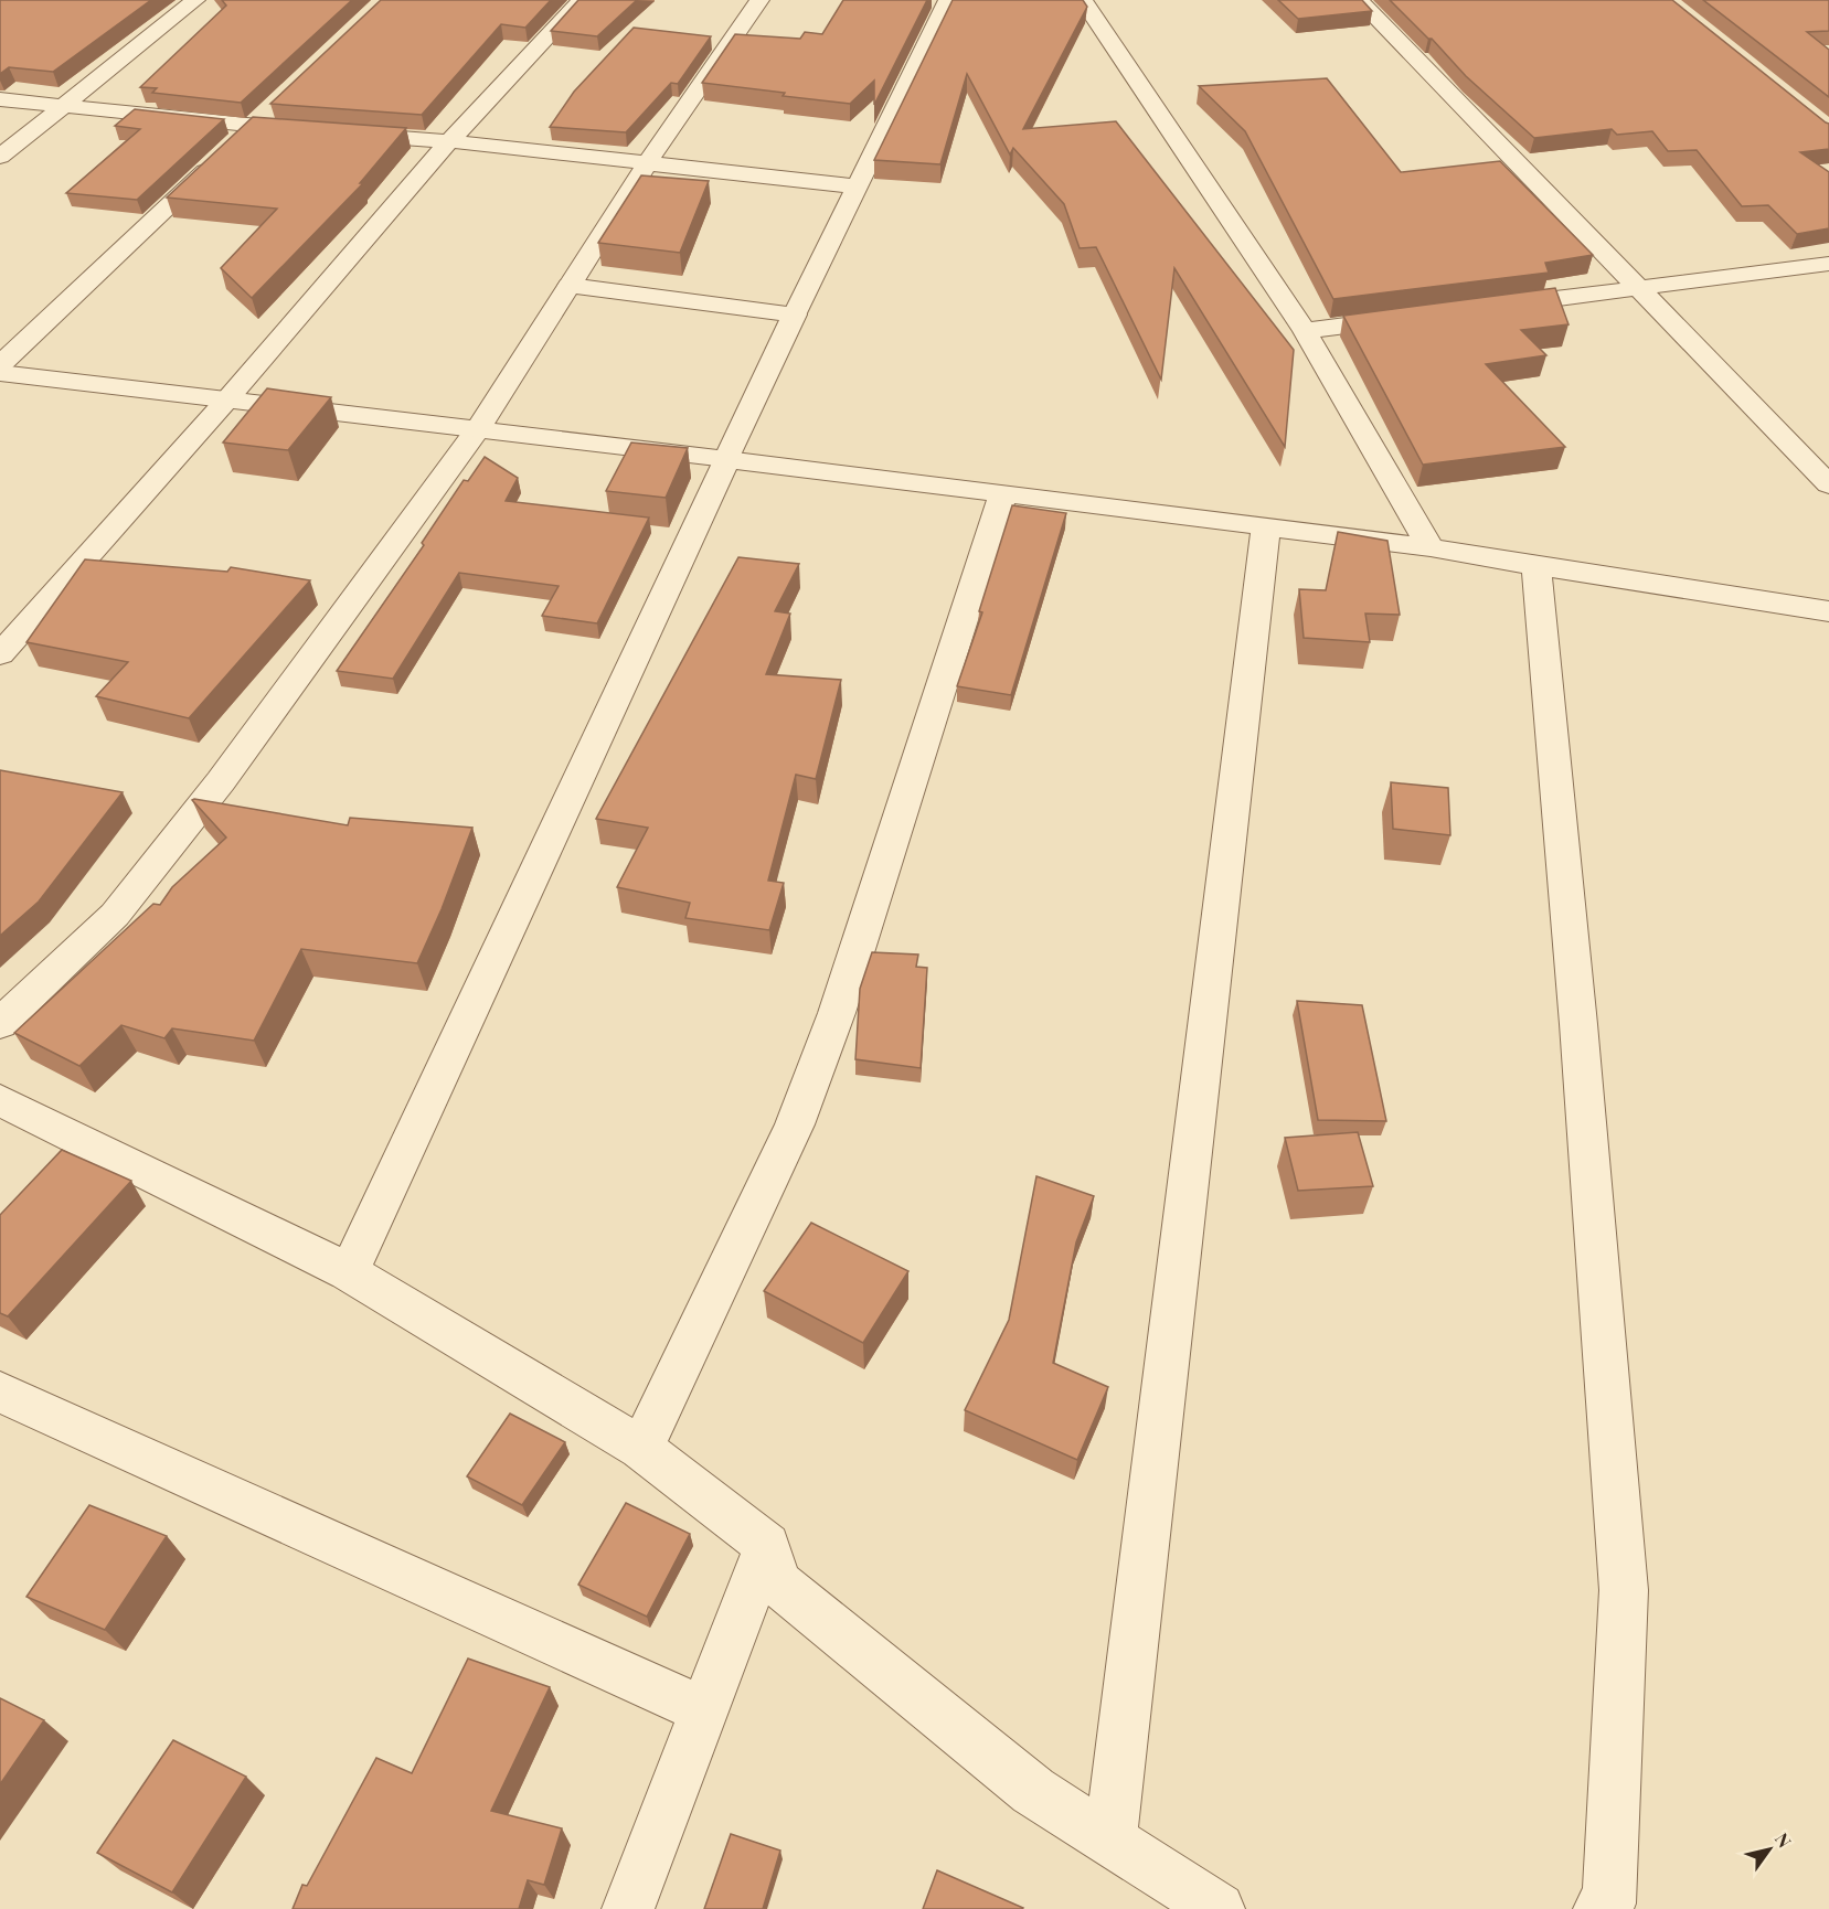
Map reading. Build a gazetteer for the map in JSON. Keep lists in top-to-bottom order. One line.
{"north":"top right"}
